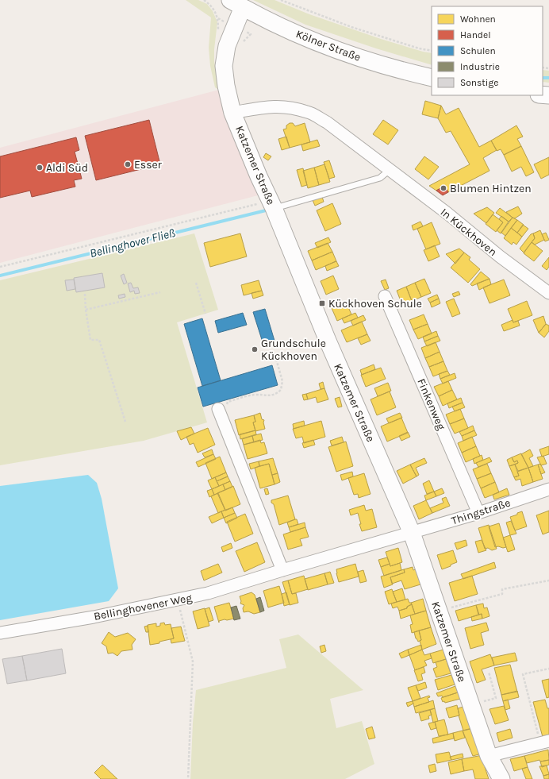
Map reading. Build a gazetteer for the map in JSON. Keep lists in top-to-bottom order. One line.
{"streets":{"street":["Kölner Straße","Katzemer Straße","In Kückhoven","Finkenweg","Thingstraße","Bellinghovener Weg"]},"crossings":[["Kölner Straße","Katzemer Straße"],["Katzemer Straße","In Kückhoven"],["Katzemer Straße","Thingstraße"],["Katzemer Straße","Bellinghovener Weg"],["Finkenweg","Thingstraße"],["Thingstraße","Bellinghovener Weg"]],"water":["Bellinghover Fließ"],"places":{"other":["Esser","Aldi Süd","Blumen Hintzen","Grundschule Kückhoven"],"transit":["Kückhoven Schule"]},"legend":["Wohnen","Handel","Schulen","Industrie","Sonstige"]}
